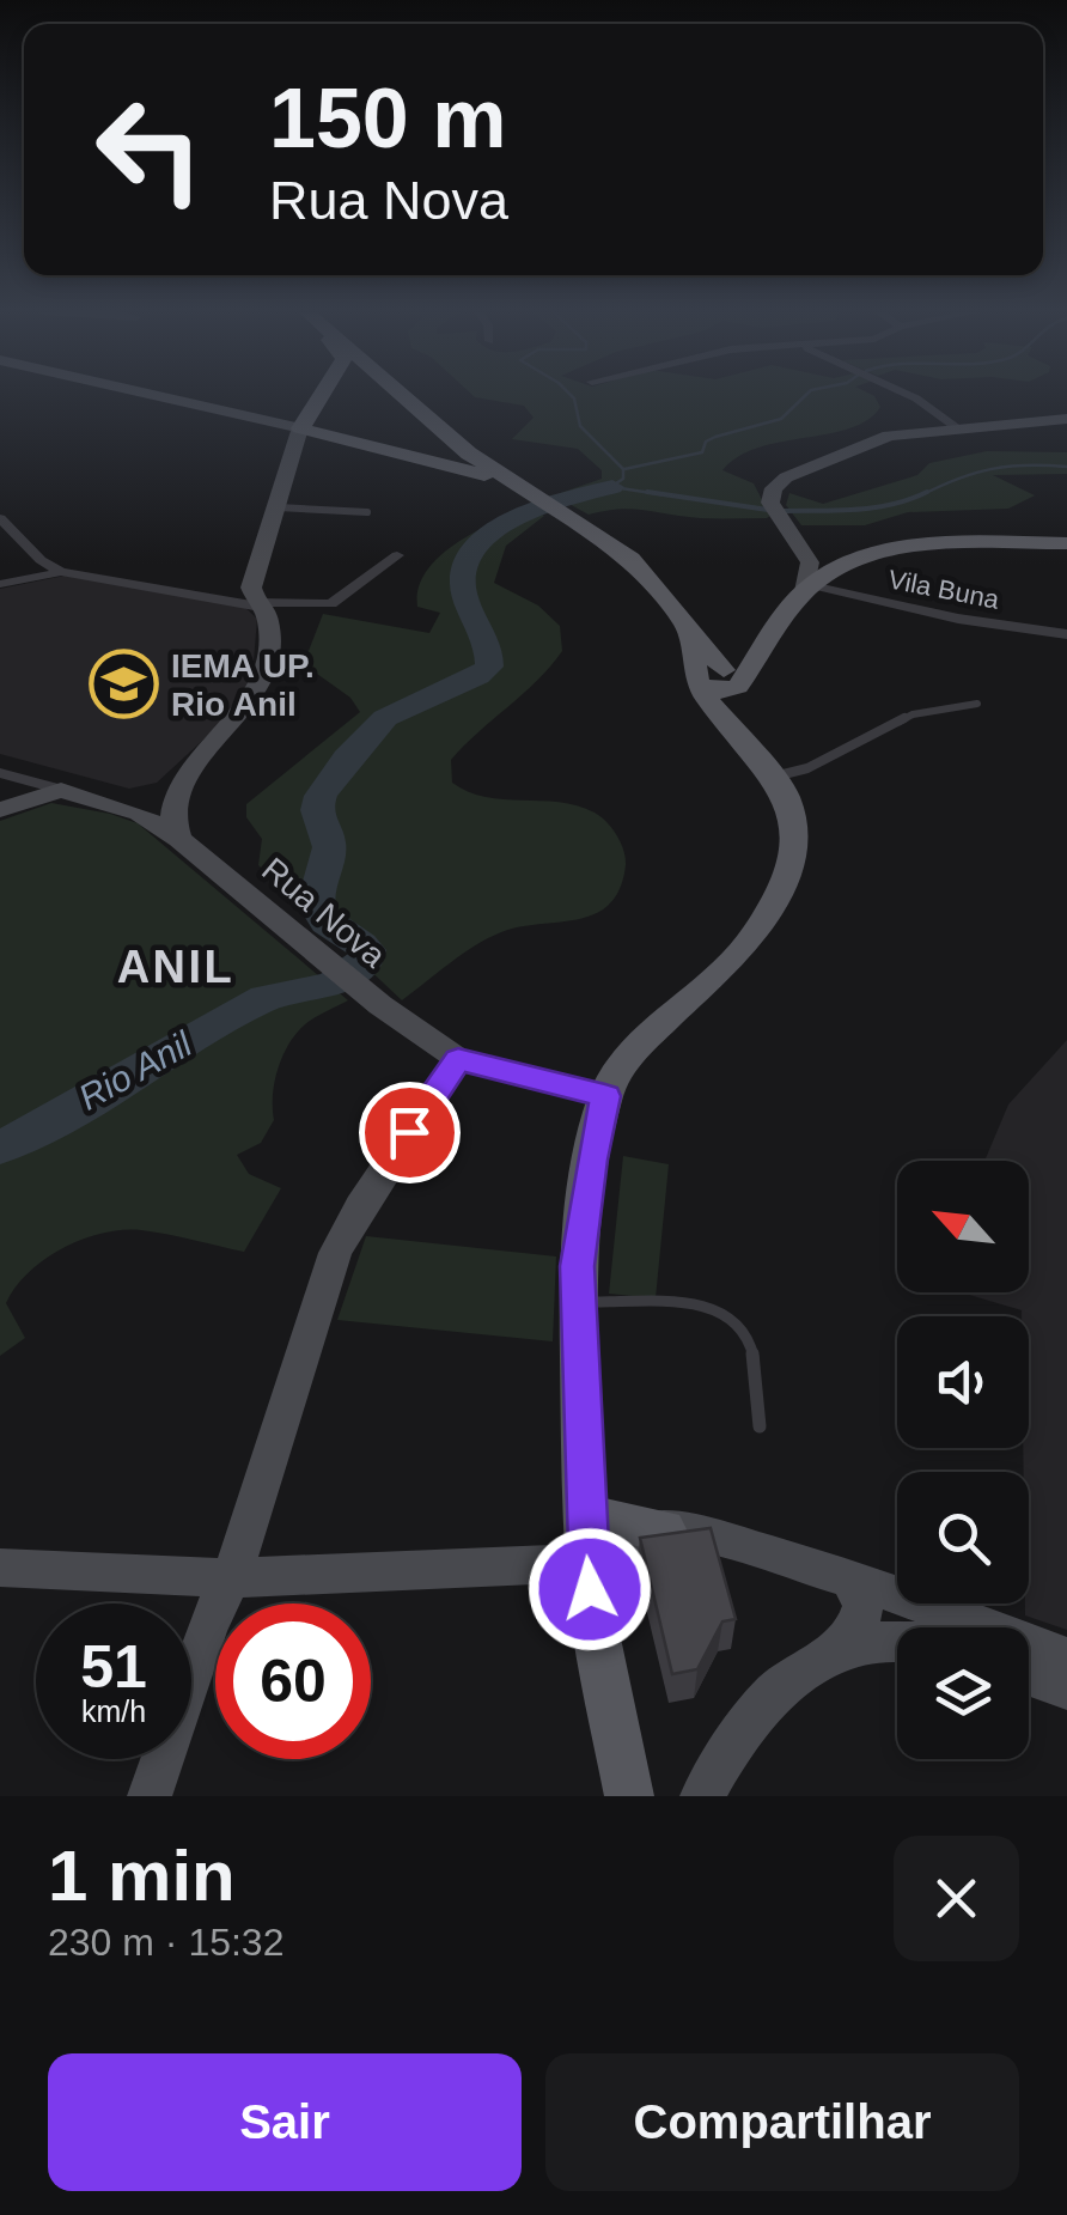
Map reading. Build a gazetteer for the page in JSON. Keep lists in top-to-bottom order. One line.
{"streets":{"main road":["Rua Nova"],"street":["Vila Buna"]},"districts":["ANIL"],"water":["Rio Anil"],"places":{"school or university":["IEMA UP. Rio Anil"]},"north":"top left","page":{"turn":["150 m","Rua Nova"],"speed":"51 km/h","limit":"60","heading":["1 min","230 m · 15:32"],"buttons":["Sair","Compartilhar"]}}
